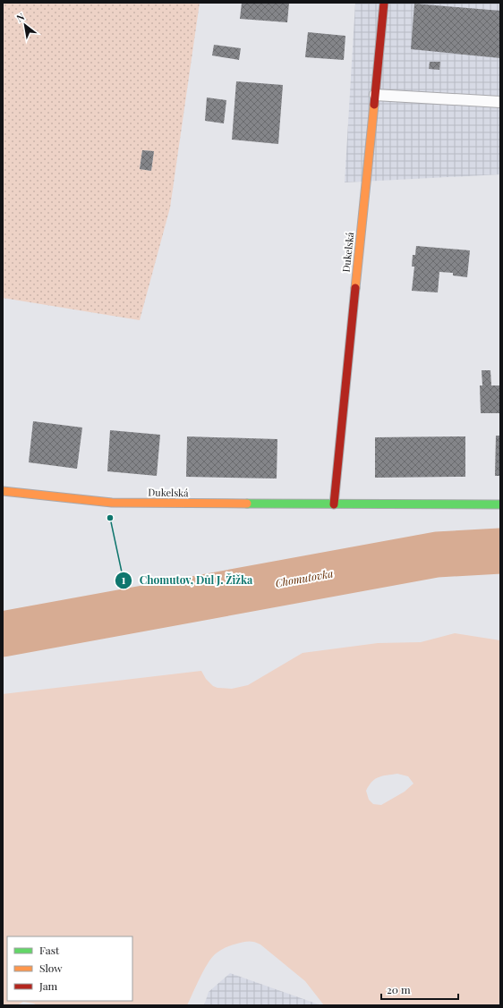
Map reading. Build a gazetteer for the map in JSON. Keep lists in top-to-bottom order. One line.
{"streets":{"street":["Dukelská"]},"water":["Chomutovka"],"places":["Chomutov, Důl J. Žižka"],"legend":["Fast","Slow","Jam"],"scale_bar":"20 m","north":"top left"}
